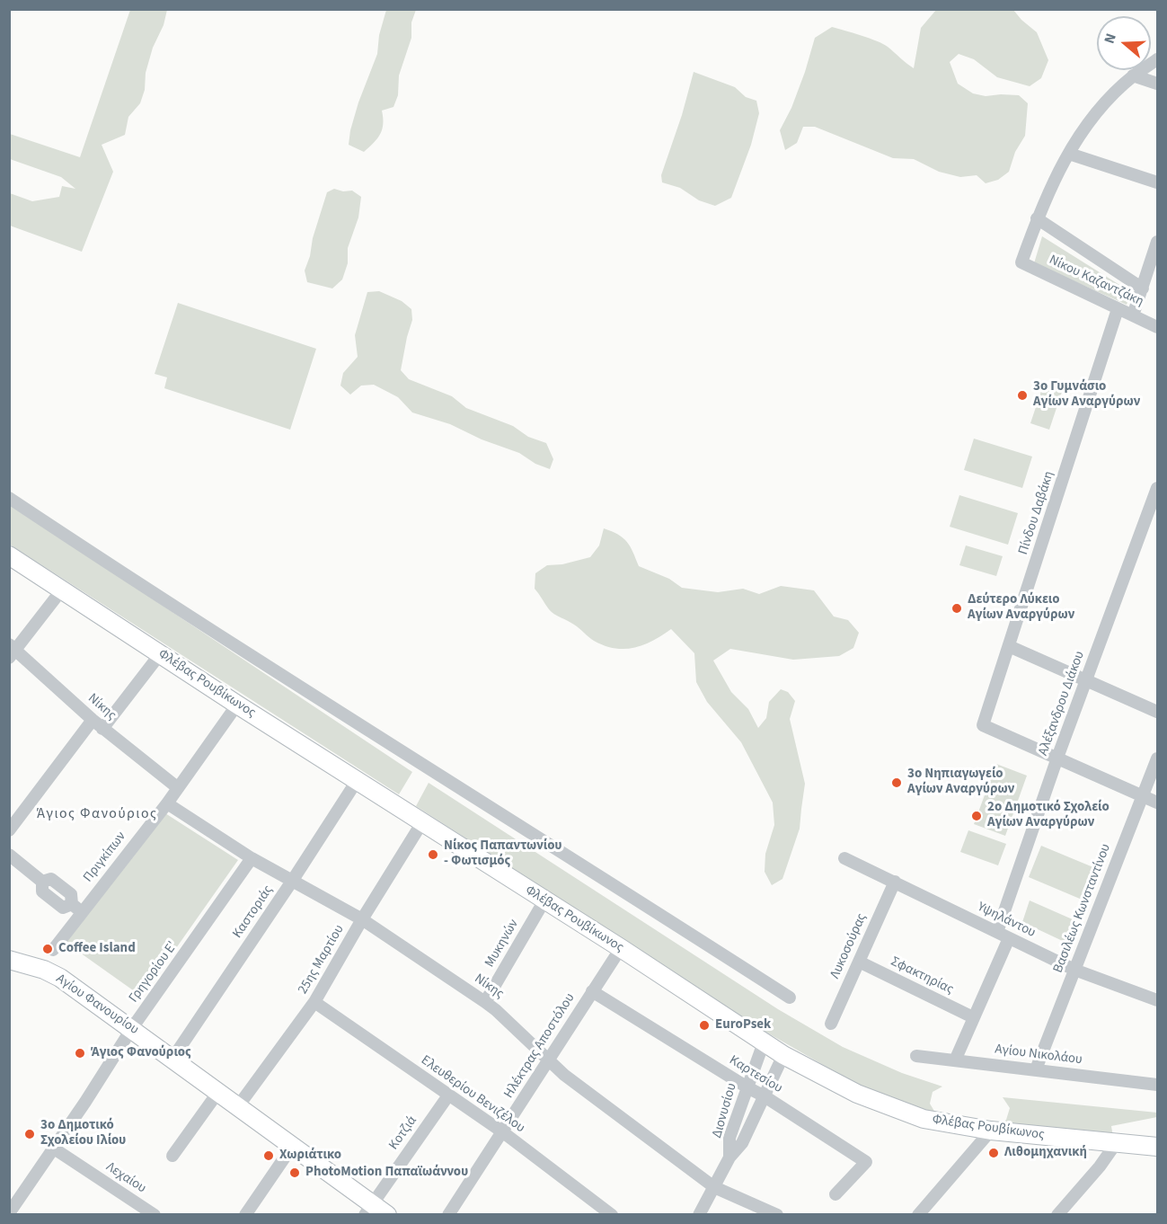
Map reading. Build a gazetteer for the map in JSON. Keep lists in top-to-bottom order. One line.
{"streets":{"street":["Νίκου Καζαντζάκη","Πίνδου Δαβάκη","Φλέβας Ρουβίκωνος","Αλέξανδρου Διάκου","Νίκης","Πριγκίπων","Βασιλέως Κωνσταντίνου","Καστοριάς","Υψηλάντου","Μυκηνών","Λυκοσούρας","25ης Μαρτίου","Γρηγορίου Ε'","Σφακτηρίας","Αγίου Φανουρίου","Ηλέκτρας Αποστόλου","Αγίου Νικολάου","Καρτεσίου","Ελευθερίου Βενιζέλου","Διονυσίου","Κοτζιά","Λεχαίου"]},"crossings":[["Νίκου Καζαντζάκη","Πίνδου Δαβάκη"],["Πίνδου Δαβάκη","Αλέξανδρου Διάκου"],["Φλέβας Ρουβίκωνος","Πριγκίπων"],["Φλέβας Ρουβίκωνος","Καστοριάς"],["Φλέβας Ρουβίκωνος","Μυκηνών"],["Φλέβας Ρουβίκωνος","25ης Μαρτίου"],["Φλέβας Ρουβίκωνος","Ηλέκτρας Αποστόλου"],["Φλέβας Ρουβίκωνος","Διονυσίου"],["Αλέξανδρου Διάκου","Υψηλάντου"],["Νίκης","Πριγκίπων"],["Νίκης","Καστοριάς"],["Νίκης","Μυκηνών"],["Νίκης","25ης Μαρτίου"],["Νίκης","Γρηγορίου Ε'"],["Νίκης","Ηλέκτρας Αποστόλου"],["Νίκης","Διονυσίου"],["Βασιλέως Κωνσταντίνου","Υψηλάντου"],["Βασιλέως Κωνσταντίνου","Αγίου Νικολάου"],["Καστοριάς","Αγίου Φανουρίου"],["Υψηλάντου","Λυκοσούρας"],["Λυκοσούρας","Σφακτηρίας"],["25ης Μαρτίου","Αγίου Φανουρίου"],["25ης Μαρτίου","Ελευθερίου Βενιζέλου"],["Γρηγορίου Ε'","Αγίου Φανουρίου"],["Γρηγορίου Ε'","Λεχαίου"],["Αγίου Φανουρίου","Κοτζιά"],["Ηλέκτρας Αποστόλου","Καρτεσίου"],["Ηλέκτρας Αποστόλου","Ελευθερίου Βενιζέλου"],["Καρτεσίου","Διονυσίου"],["Ελευθερίου Βενιζέλου","Κοτζιά"]],"districts":["Άγιος Φανούριος"],"places":["3ο Γυμνάσιο Αγίων Αναργύρων","Δεύτερο Λύκειο Αγίων Αναργύρων","3ο Νηπιαγωγείο Αγίων Αναργύρων","2ο Δημοτικό Σχολείο Αγίων Αναργύρων","Νίκος Παπαντωνίου - Φωτισμός","Coffee Island","EuroPsek","Άγιος Φανούριος","3ο Δημοτικό Σχολείου Ιλίου","Λιθομηχανική","Χωριάτικο","PhotoMotion Παπαϊωάννου"],"north":"left"}
